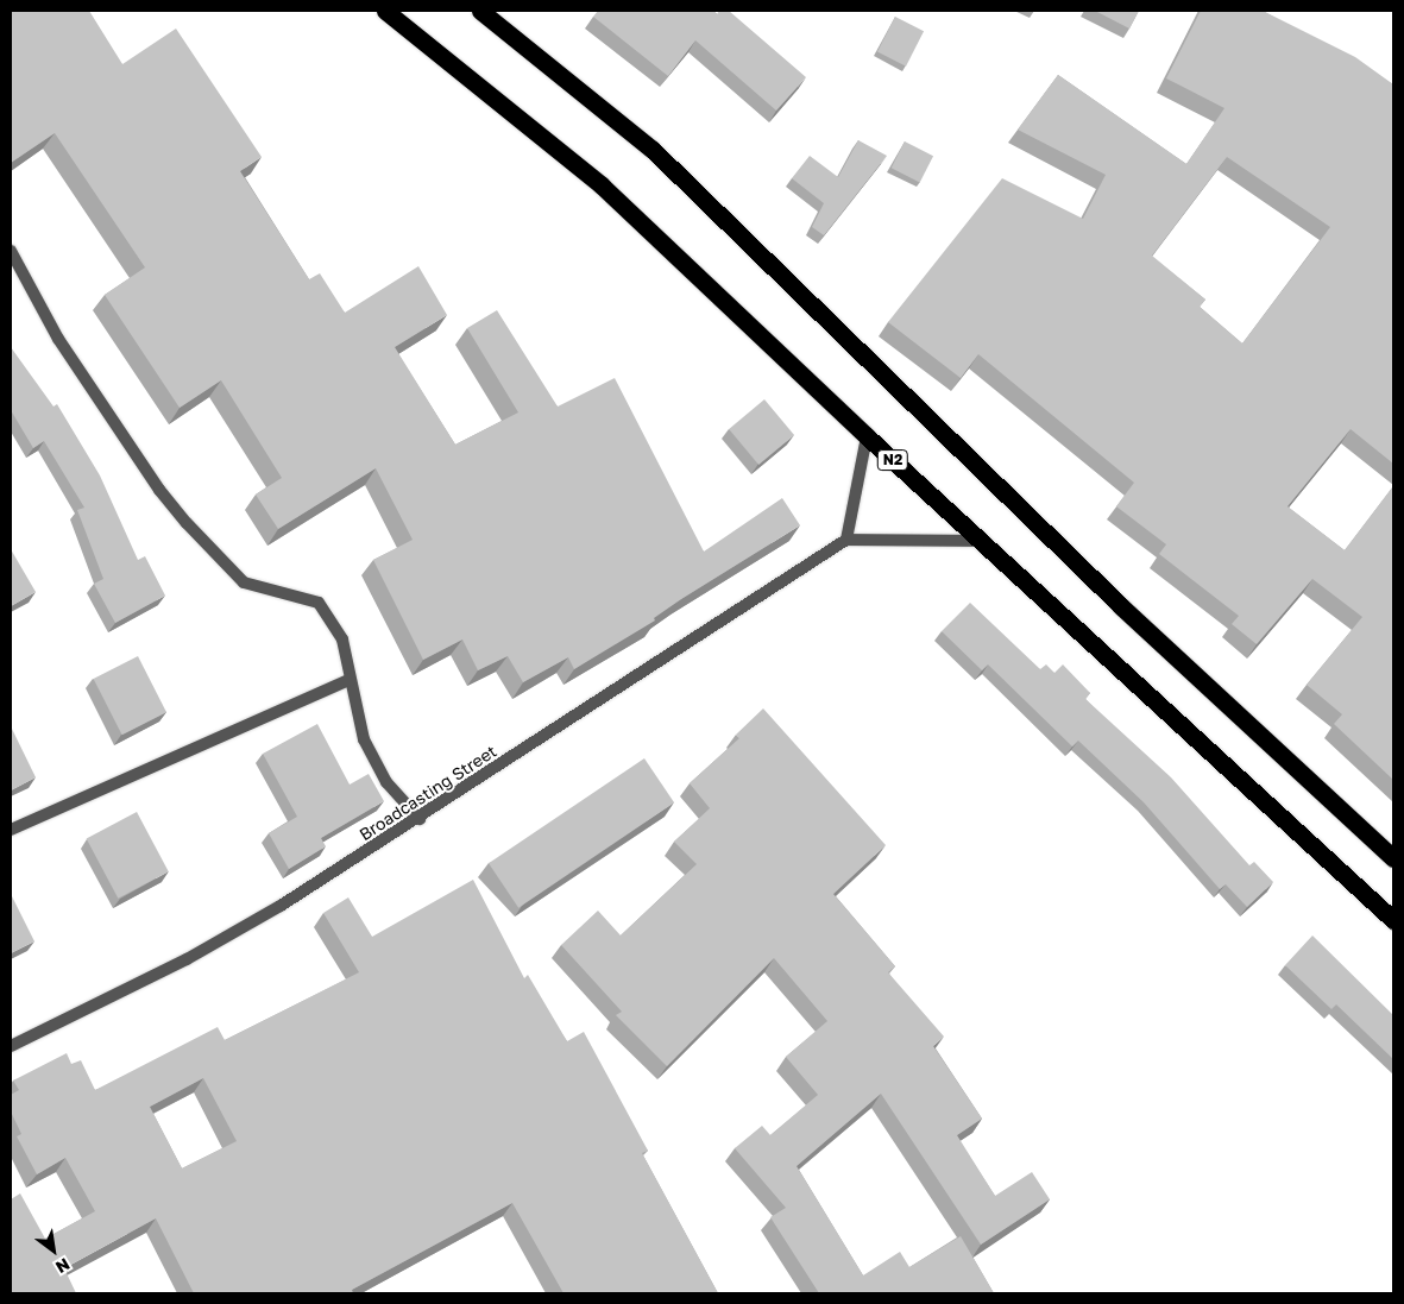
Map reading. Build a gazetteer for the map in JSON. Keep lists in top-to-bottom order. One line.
{"streets":{"highway":["N2"],"street":["Broadcasting Street"]},"north":"bottom right"}
